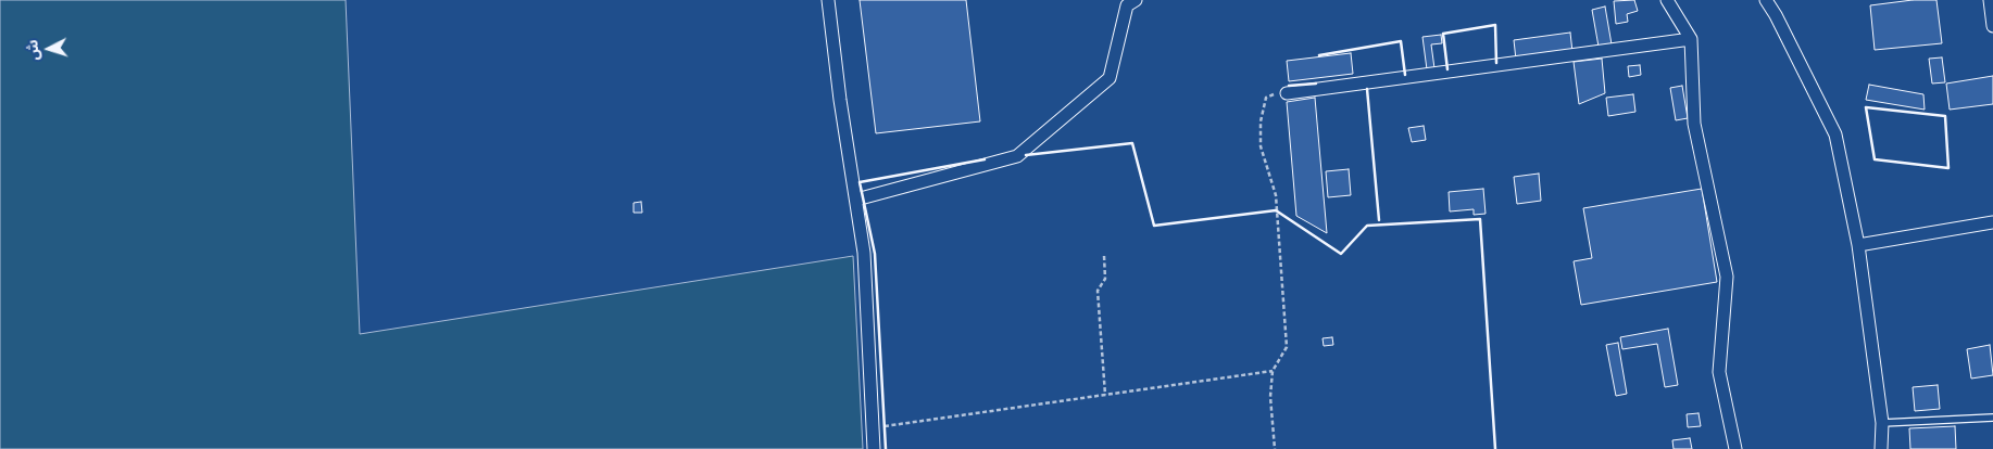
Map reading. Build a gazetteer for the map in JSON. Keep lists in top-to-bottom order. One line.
{"north":"left"}
